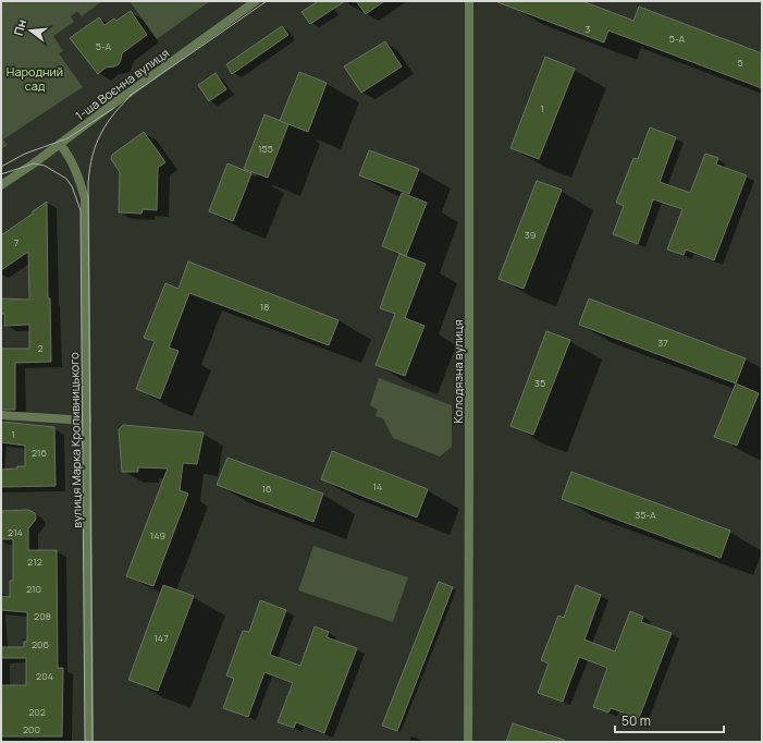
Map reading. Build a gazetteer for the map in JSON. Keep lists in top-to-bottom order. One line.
{"streets":{"street":["1-ша Воєнна вулиця","Колодязна вулиця","вулиця Марка Кропивницького"]},"crossings":[["1-ша Воєнна вулиця","вулиця Марка Кропивницького"]],"parks":["Народний сад"],"house_numbers":["3","5-А","5-А","5","1","155","39","7","18","37","2","35","1","216","14","16","35-А","214","149","212","210","208","147","206","204","202","200"],"scale_bar":"50 m","north":"left"}
